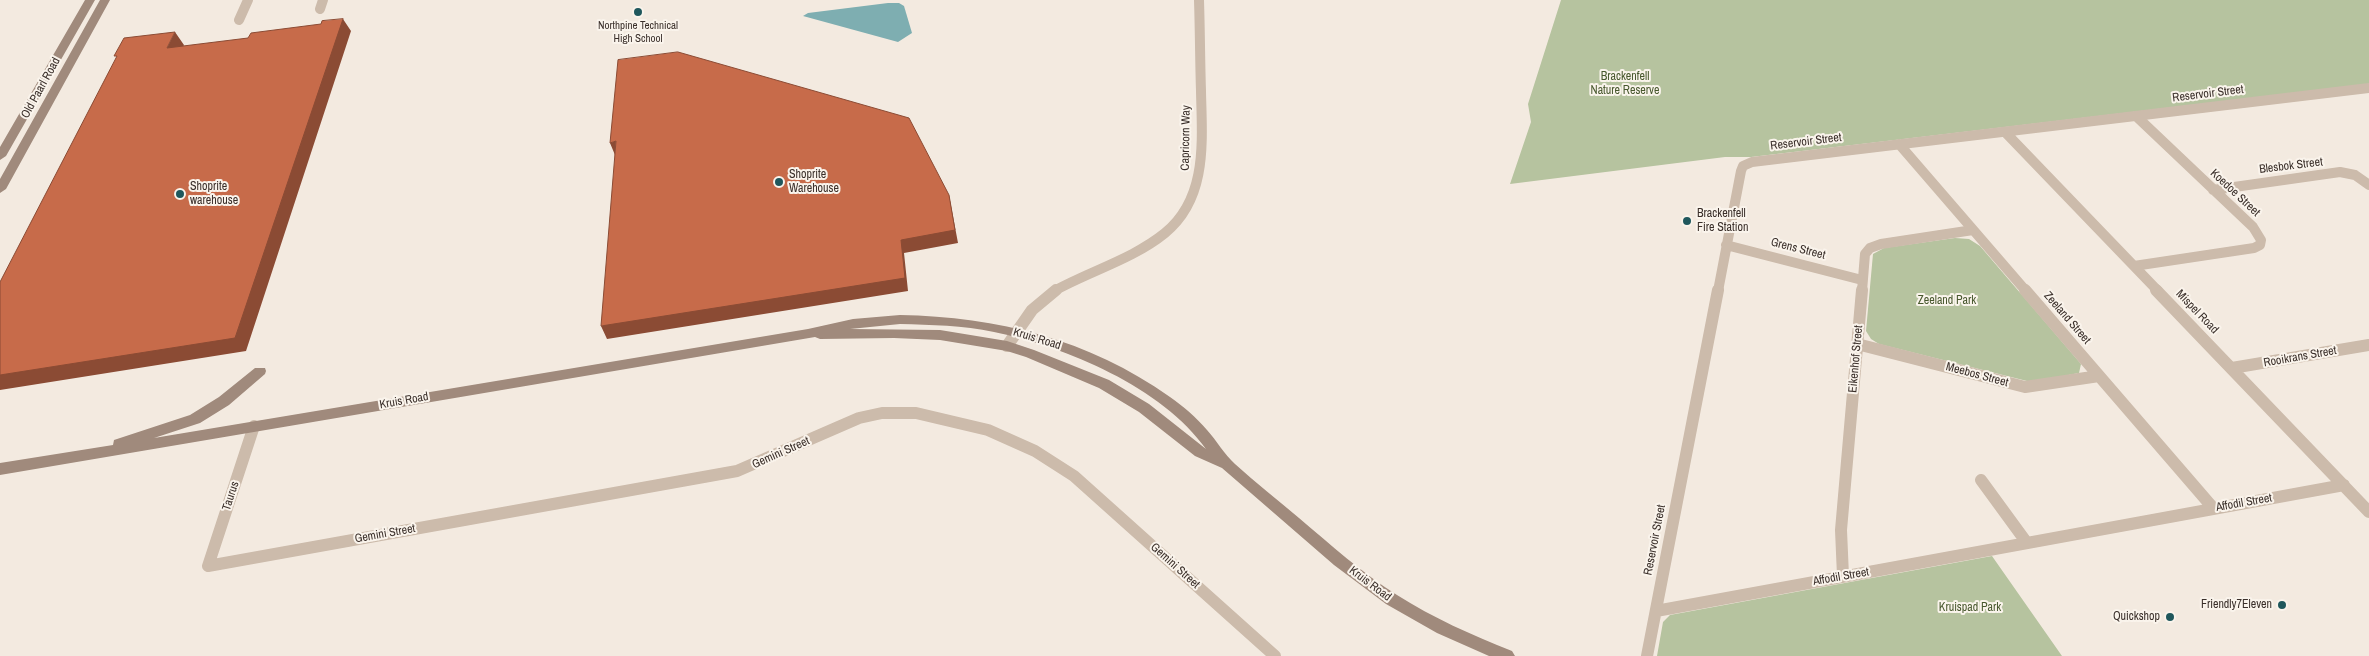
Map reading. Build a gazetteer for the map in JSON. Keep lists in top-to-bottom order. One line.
{"streets":{"street":["Old Paarl Road","Reservoir Street","Capricorn Way","Blesbok Street","Koedoe Street","Grens Street","Mispel Road","Zeeland Street","Kruis Road","Rooikrans Street","Eikenhof Street","Meebos Street","Gemini Street","Taurus","Affodil Street"]},"crossings":[["Reservoir Street","Koedoe Street"],["Reservoir Street","Grens Street"],["Reservoir Street","Mispel Road"],["Reservoir Street","Zeeland Street"],["Reservoir Street","Affodil Street"],["Capricorn Way","Kruis Road"],["Blesbok Street","Koedoe Street"],["Koedoe Street","Mispel Road"],["Grens Street","Eikenhof Street"],["Mispel Road","Rooikrans Street"],["Mispel Road","Affodil Street"],["Zeeland Street","Eikenhof Street"],["Zeeland Street","Meebos Street"],["Zeeland Street","Affodil Street"],["Kruis Road","Taurus"],["Eikenhof Street","Meebos Street"],["Eikenhof Street","Affodil Street"],["Gemini Street","Taurus"]],"parks":["Brackenfell Nature Reserve","Zeeland Park","Kruispad Park"],"places":["Northpine Technical High School","Shoprite Warehouse","Shoprite warehouse","Brackenfell Fire Station","Friendly7Eleven","Quickshop"]}
